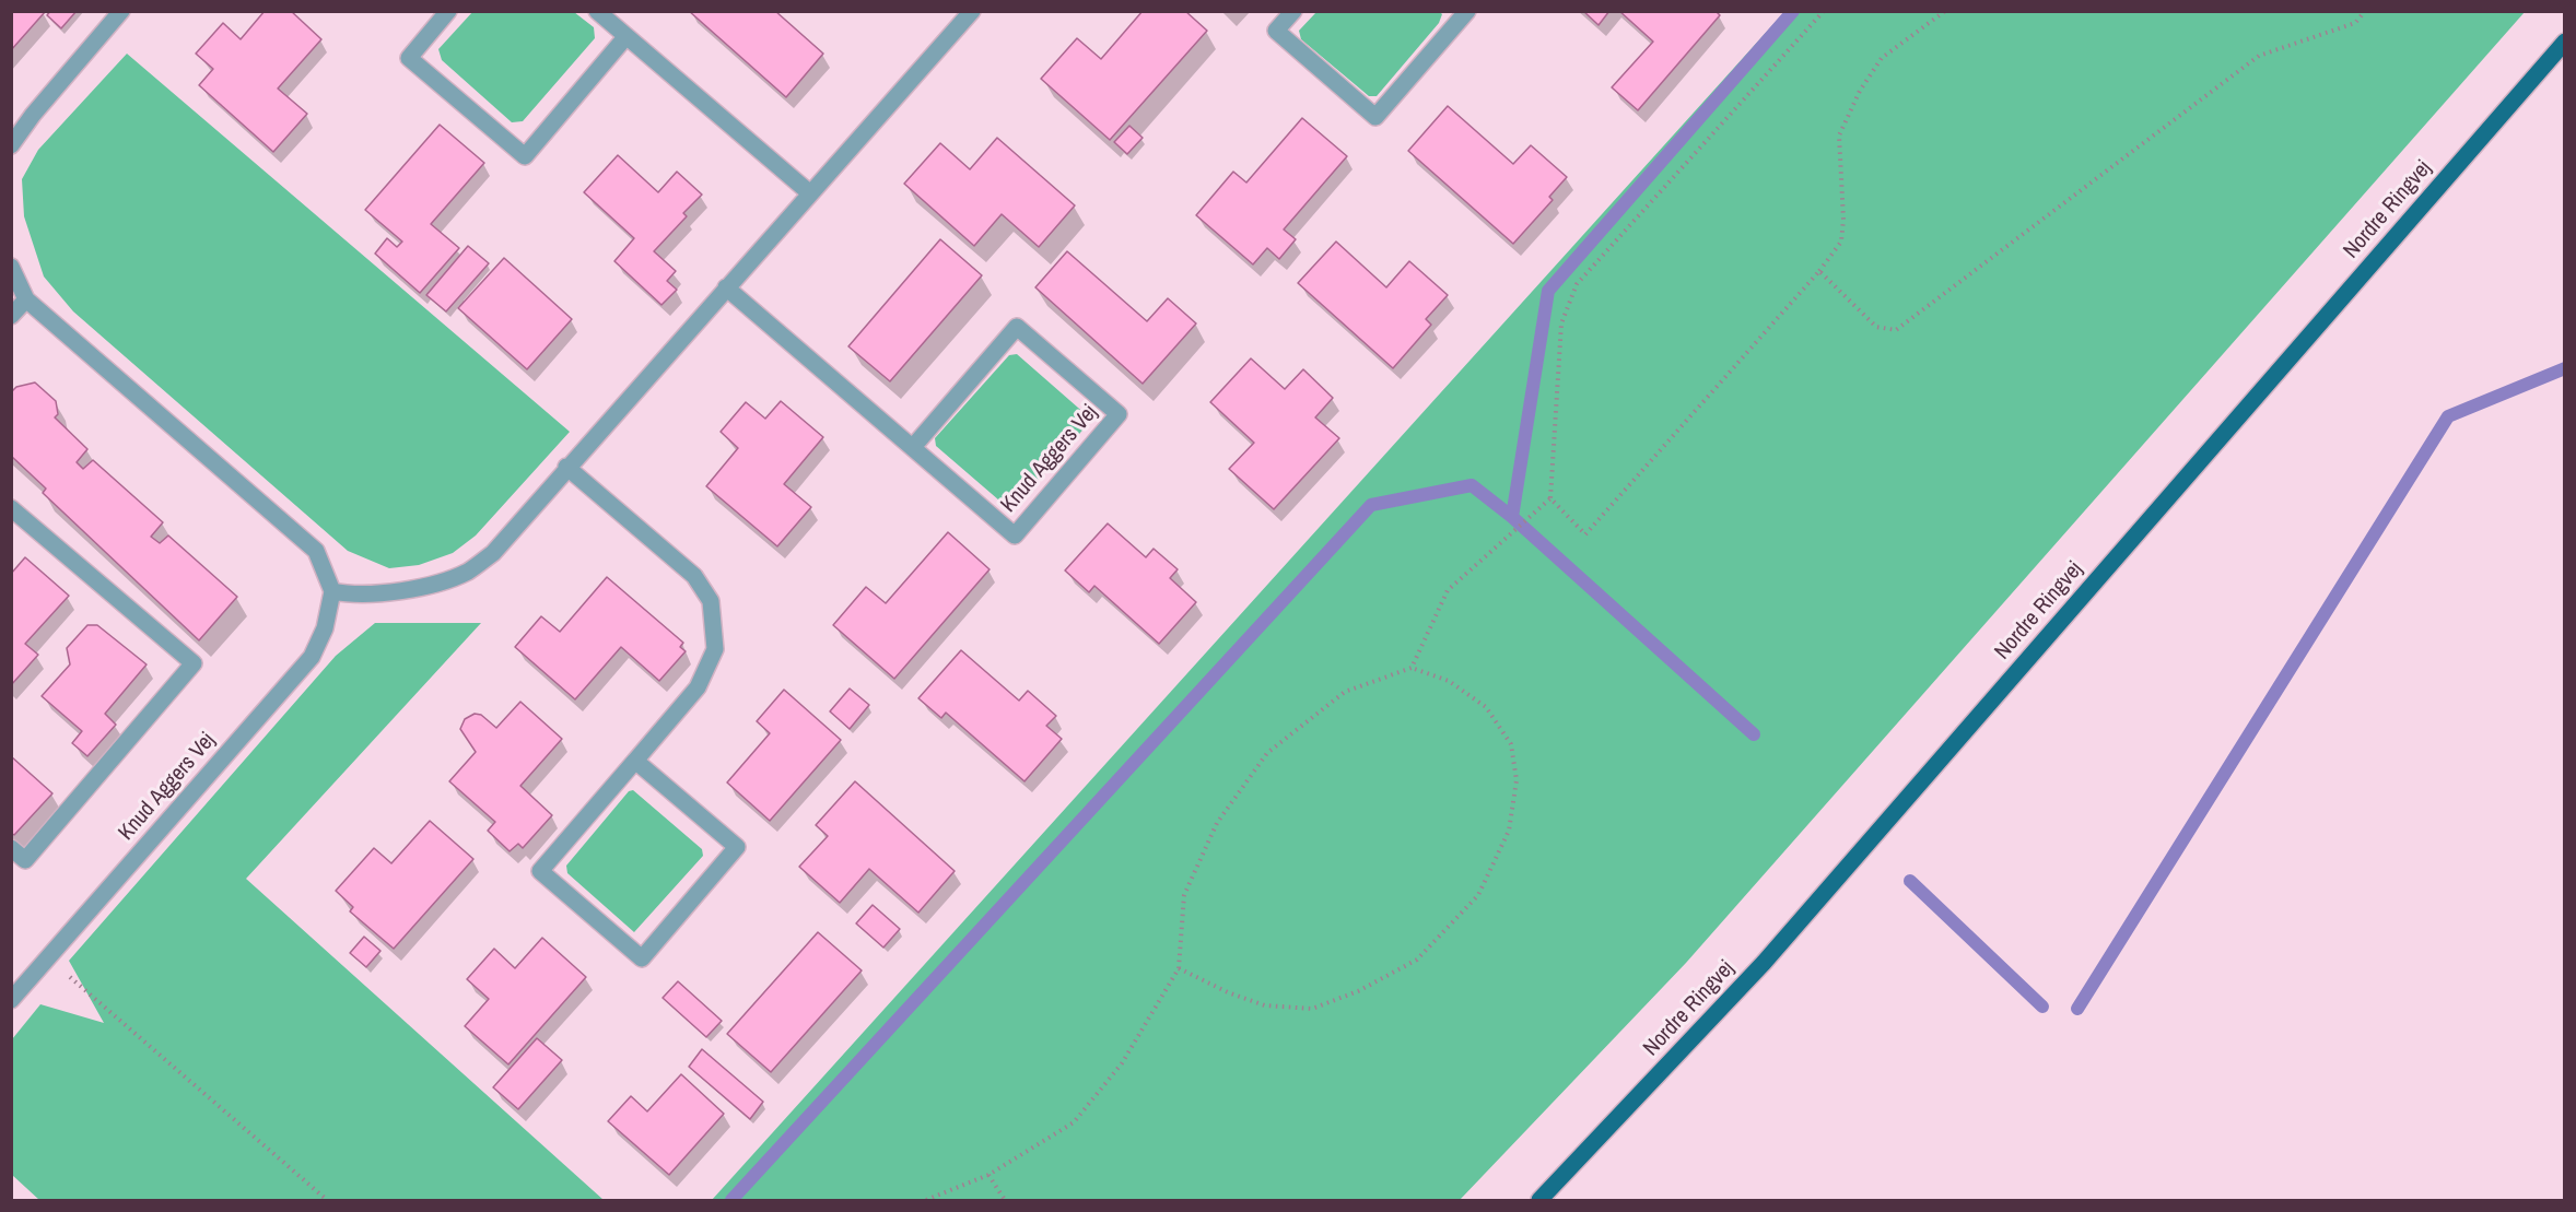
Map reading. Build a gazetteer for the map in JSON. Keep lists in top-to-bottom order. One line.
{"streets":{"main road":["Nordre Ringvej"],"street":["Knud Aggers Vej"]}}
